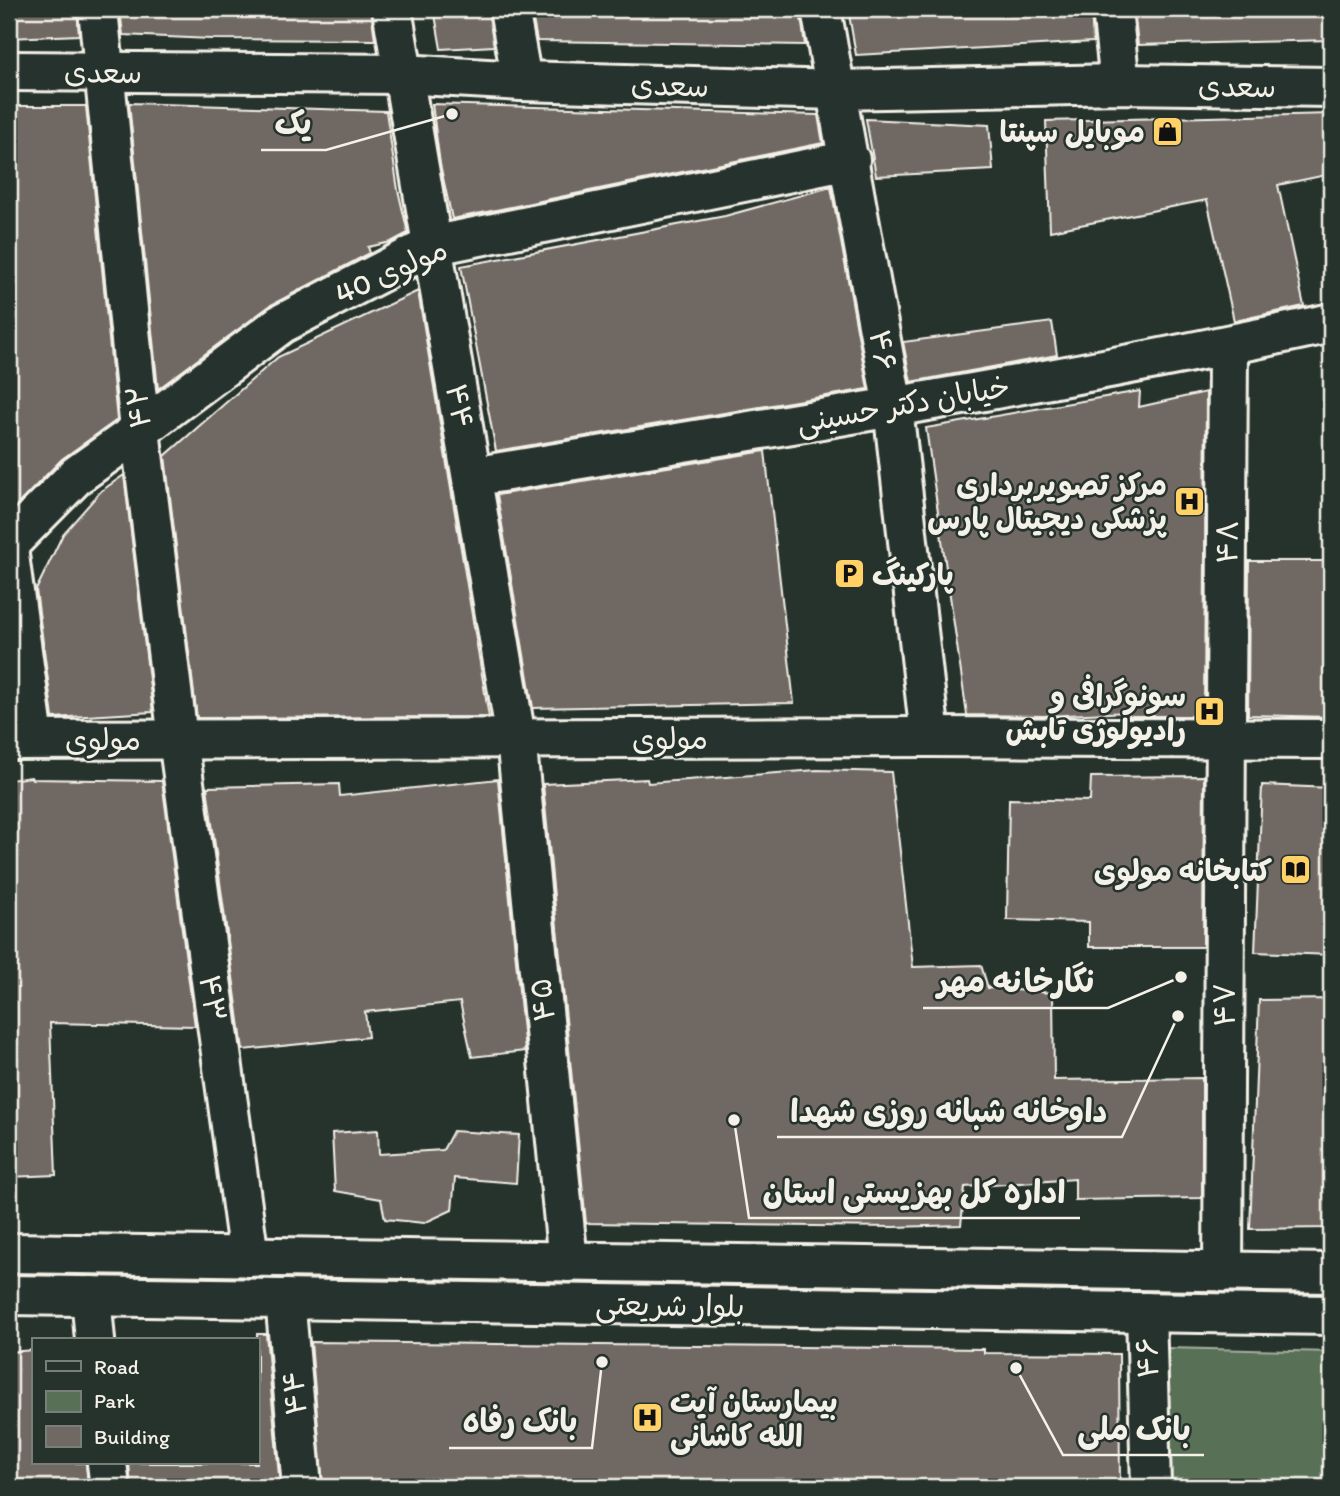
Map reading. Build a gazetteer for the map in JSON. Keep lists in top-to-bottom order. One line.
{"streets":{"street":["سعدی","مولوی 40","۴۶","خیابان دکتر حسینی","۴۴","۴۲","۴۸","مولوی","۴۳","۴۵","۴۷","بلوار شریعتی"]},"crossings":[["سعدی","۴۶"],["سعدی","۴۴"],["سعدی","۴۲"],["مولوی 40","۴۶"],["مولوی 40","۴۴"],["مولوی 40","۴۲"],["۴۶","خیابان دکتر حسینی"],["۴۶","مولوی"],["۴۶","بلوار شریعتی"],["خیابان دکتر حسینی","۴۴"],["خیابان دکتر حسینی","۴۸"],["۴۴","مولوی"],["۴۴","۴۵"],["۴۴","بلوار شریعتی"],["۴۲","مولوی"],["۴۲","۴۳"],["۴۸","مولوی"],["۴۸","۴۷"],["مولوی","۴۳"],["مولوی","۴۵"],["مولوی","۴۷"],["۴۳","بلوار شریعتی"],["۴۵","بلوار شریعتی"],["۴۷","بلوار شریعتی"]],"places":{"other":["یک","نگارخانه مهر","داوخانه شبانه روزی شهدا","اداره کل بهزیستی استان","بانک رفاه","بانک ملی"],"shop":["موبایل سپنتا"],"hospital":["مرکز تصویربرداری پزشکی دیجیتال پارس","سونوگرافی و رادیولوژی تابش","بیمارستان آیت الله کاشانی"],"parking":["پارکینگ"],"library":["کتابخانه مولوی"]},"legend":["Road","Park","Building"]}
